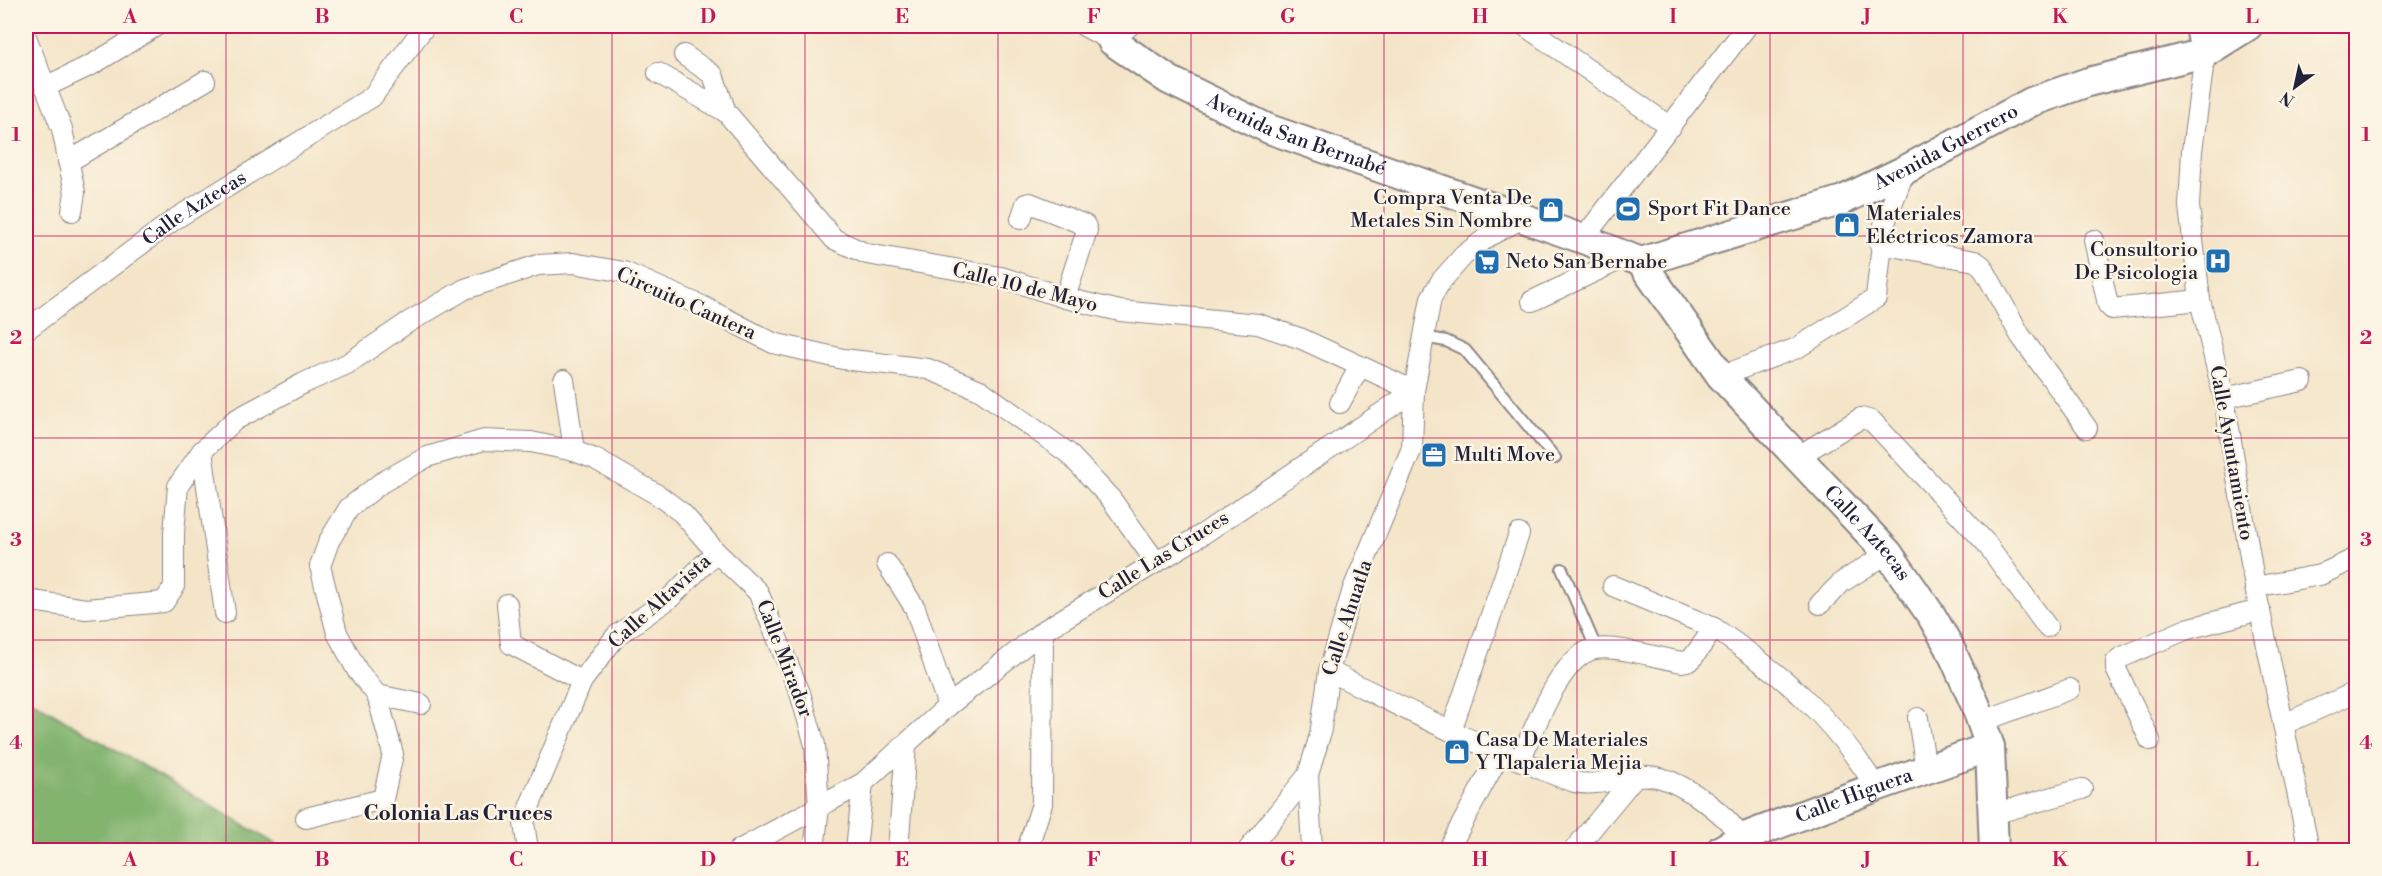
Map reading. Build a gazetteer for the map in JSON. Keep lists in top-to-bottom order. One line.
{"streets":{"street":["Avenida San Bernabé","Avenida Guerrero","Calle Aztecas","Calle 10 de Mayo","Circuito Cantera","Calle Ayuntamiento","Calle Las Cruces","Calle Altavista","Calle Ahuatla","Calle Mirador","Calle Higuera"]},"crossings":[["Avenida San Bernabé","Avenida Guerrero"],["Avenida San Bernabé","Calle Aztecas"],["Avenida Guerrero","Calle Aztecas"],["Avenida Guerrero","Calle Ayuntamiento"],["Calle Aztecas","Calle Higuera"],["Calle 10 de Mayo","Calle Las Cruces"],["Calle 10 de Mayo","Calle Ahuatla"],["Circuito Cantera","Calle Las Cruces"],["Calle Las Cruces","Calle Ahuatla"],["Calle Las Cruces","Calle Mirador"],["Calle Altavista","Calle Mirador"]],"districts":["Colonia Las Cruces"],"places":{"sports":["Sport Fit Dance"],"shop":["Compra Venta De Metales Sin Nombre","Materiales Eléctricos Zamora","Casa De Materiales Y Tlapaleria Mejia"],"hospital":["Consultorio De Psicologia"],"supermarket":["Neto San Bernabe"],"office":["Multi Move"]},"north":"bottom left","grid":{"columns":["A","B","C","D","E","F","G","H","I","J","K","L"],"rows":["1","2","3","4"]}}
